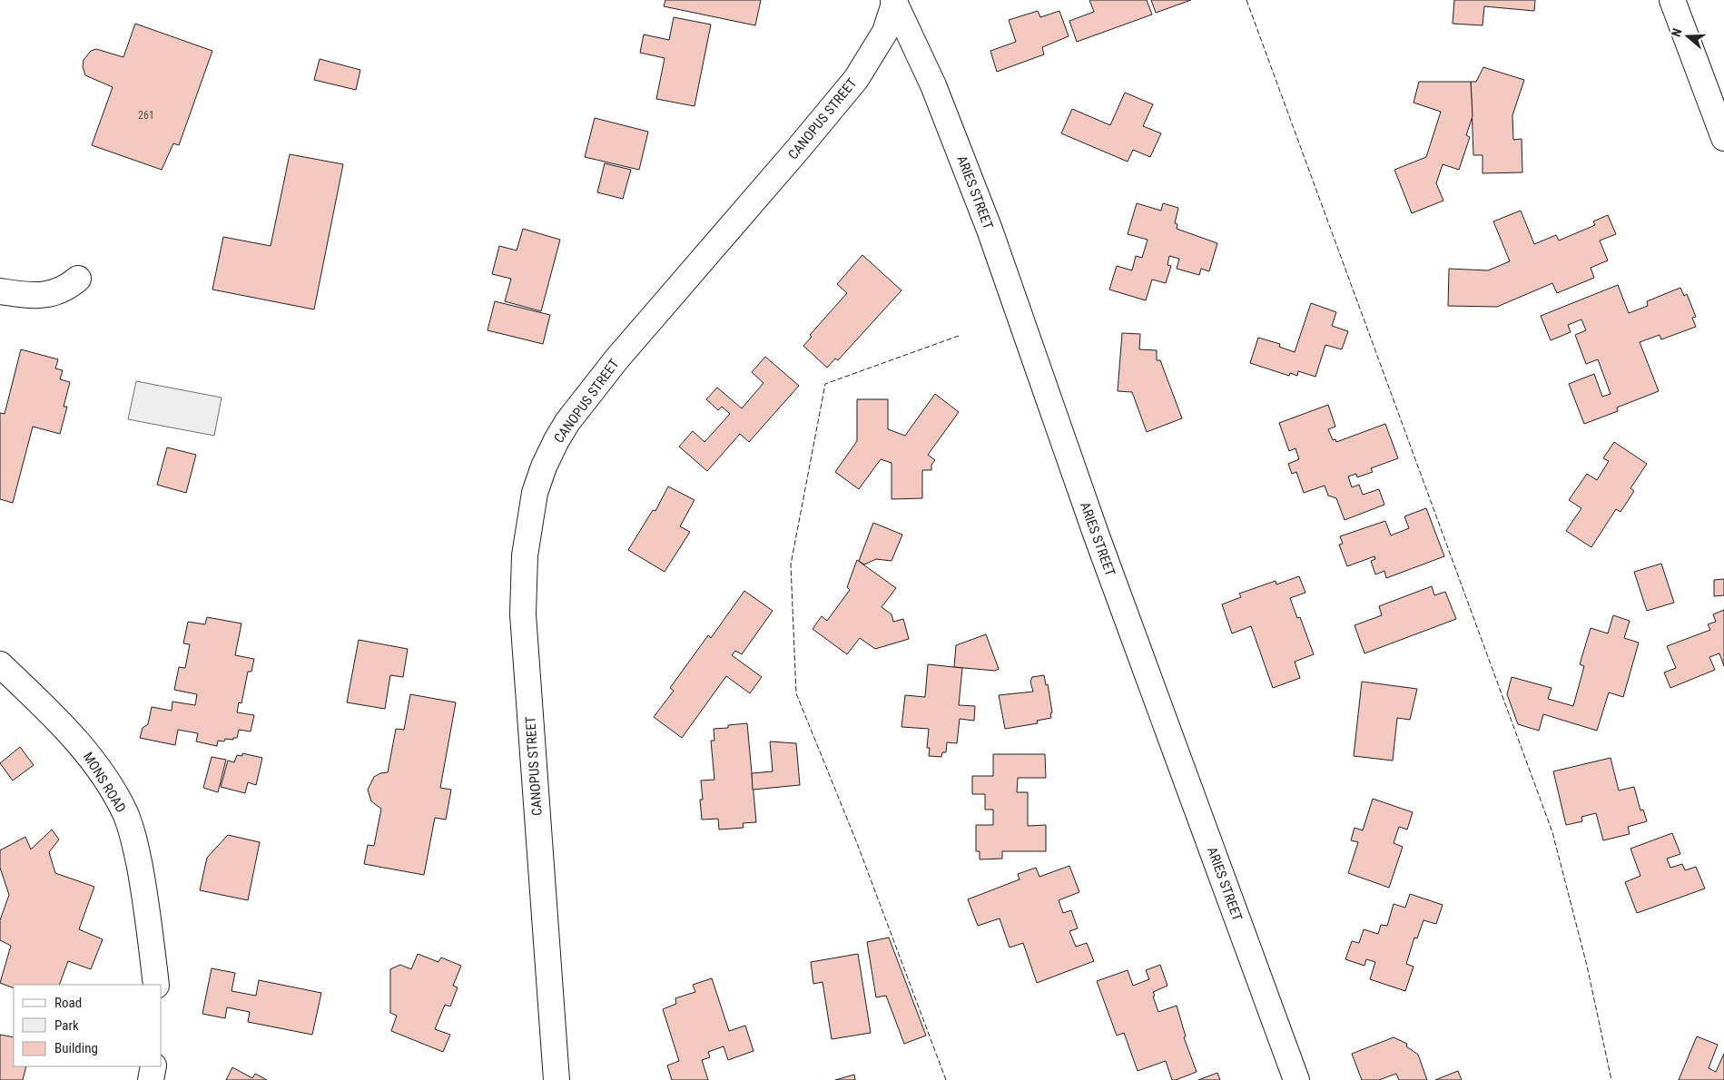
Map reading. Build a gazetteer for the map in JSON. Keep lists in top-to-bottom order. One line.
{"streets":{"street":["CANOPUS STREET","ARIES STREET","MONS ROAD"]},"crossings":[["CANOPUS STREET","ARIES STREET"]],"house_numbers":["261"],"legend":["Road","Park","Building"],"north":"left"}
